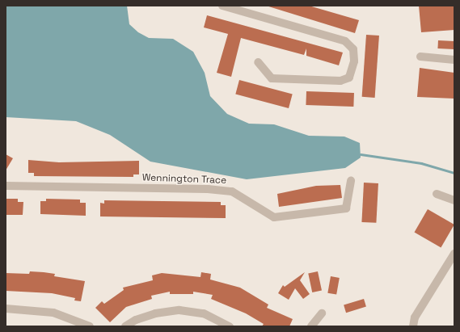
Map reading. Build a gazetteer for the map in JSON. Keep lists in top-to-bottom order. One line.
{"streets":{"street":["Wennington Trace"]}}
